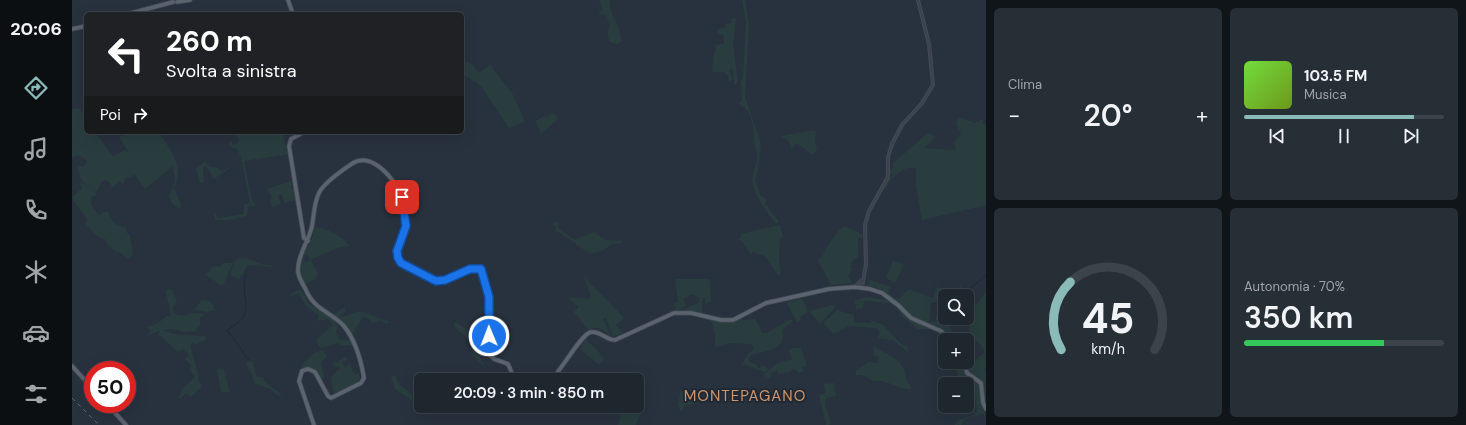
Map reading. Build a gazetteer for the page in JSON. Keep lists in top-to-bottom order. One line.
{"districts":["MONTEPAGANO"],"page":{"tabs":"20:06","tile":["Clima",["Autonomia · 70%","350 km"]],"turn":["260 m","Svolta a sinistra"],"song":["103.5 FM","Musica"],"then":"Poi","heat":["−","20°","+"],"map_buttons":["+","−"],"limit":"50","trip":"20:09 · 3 min · 850 m","gauge":["45","km/h"]}}
